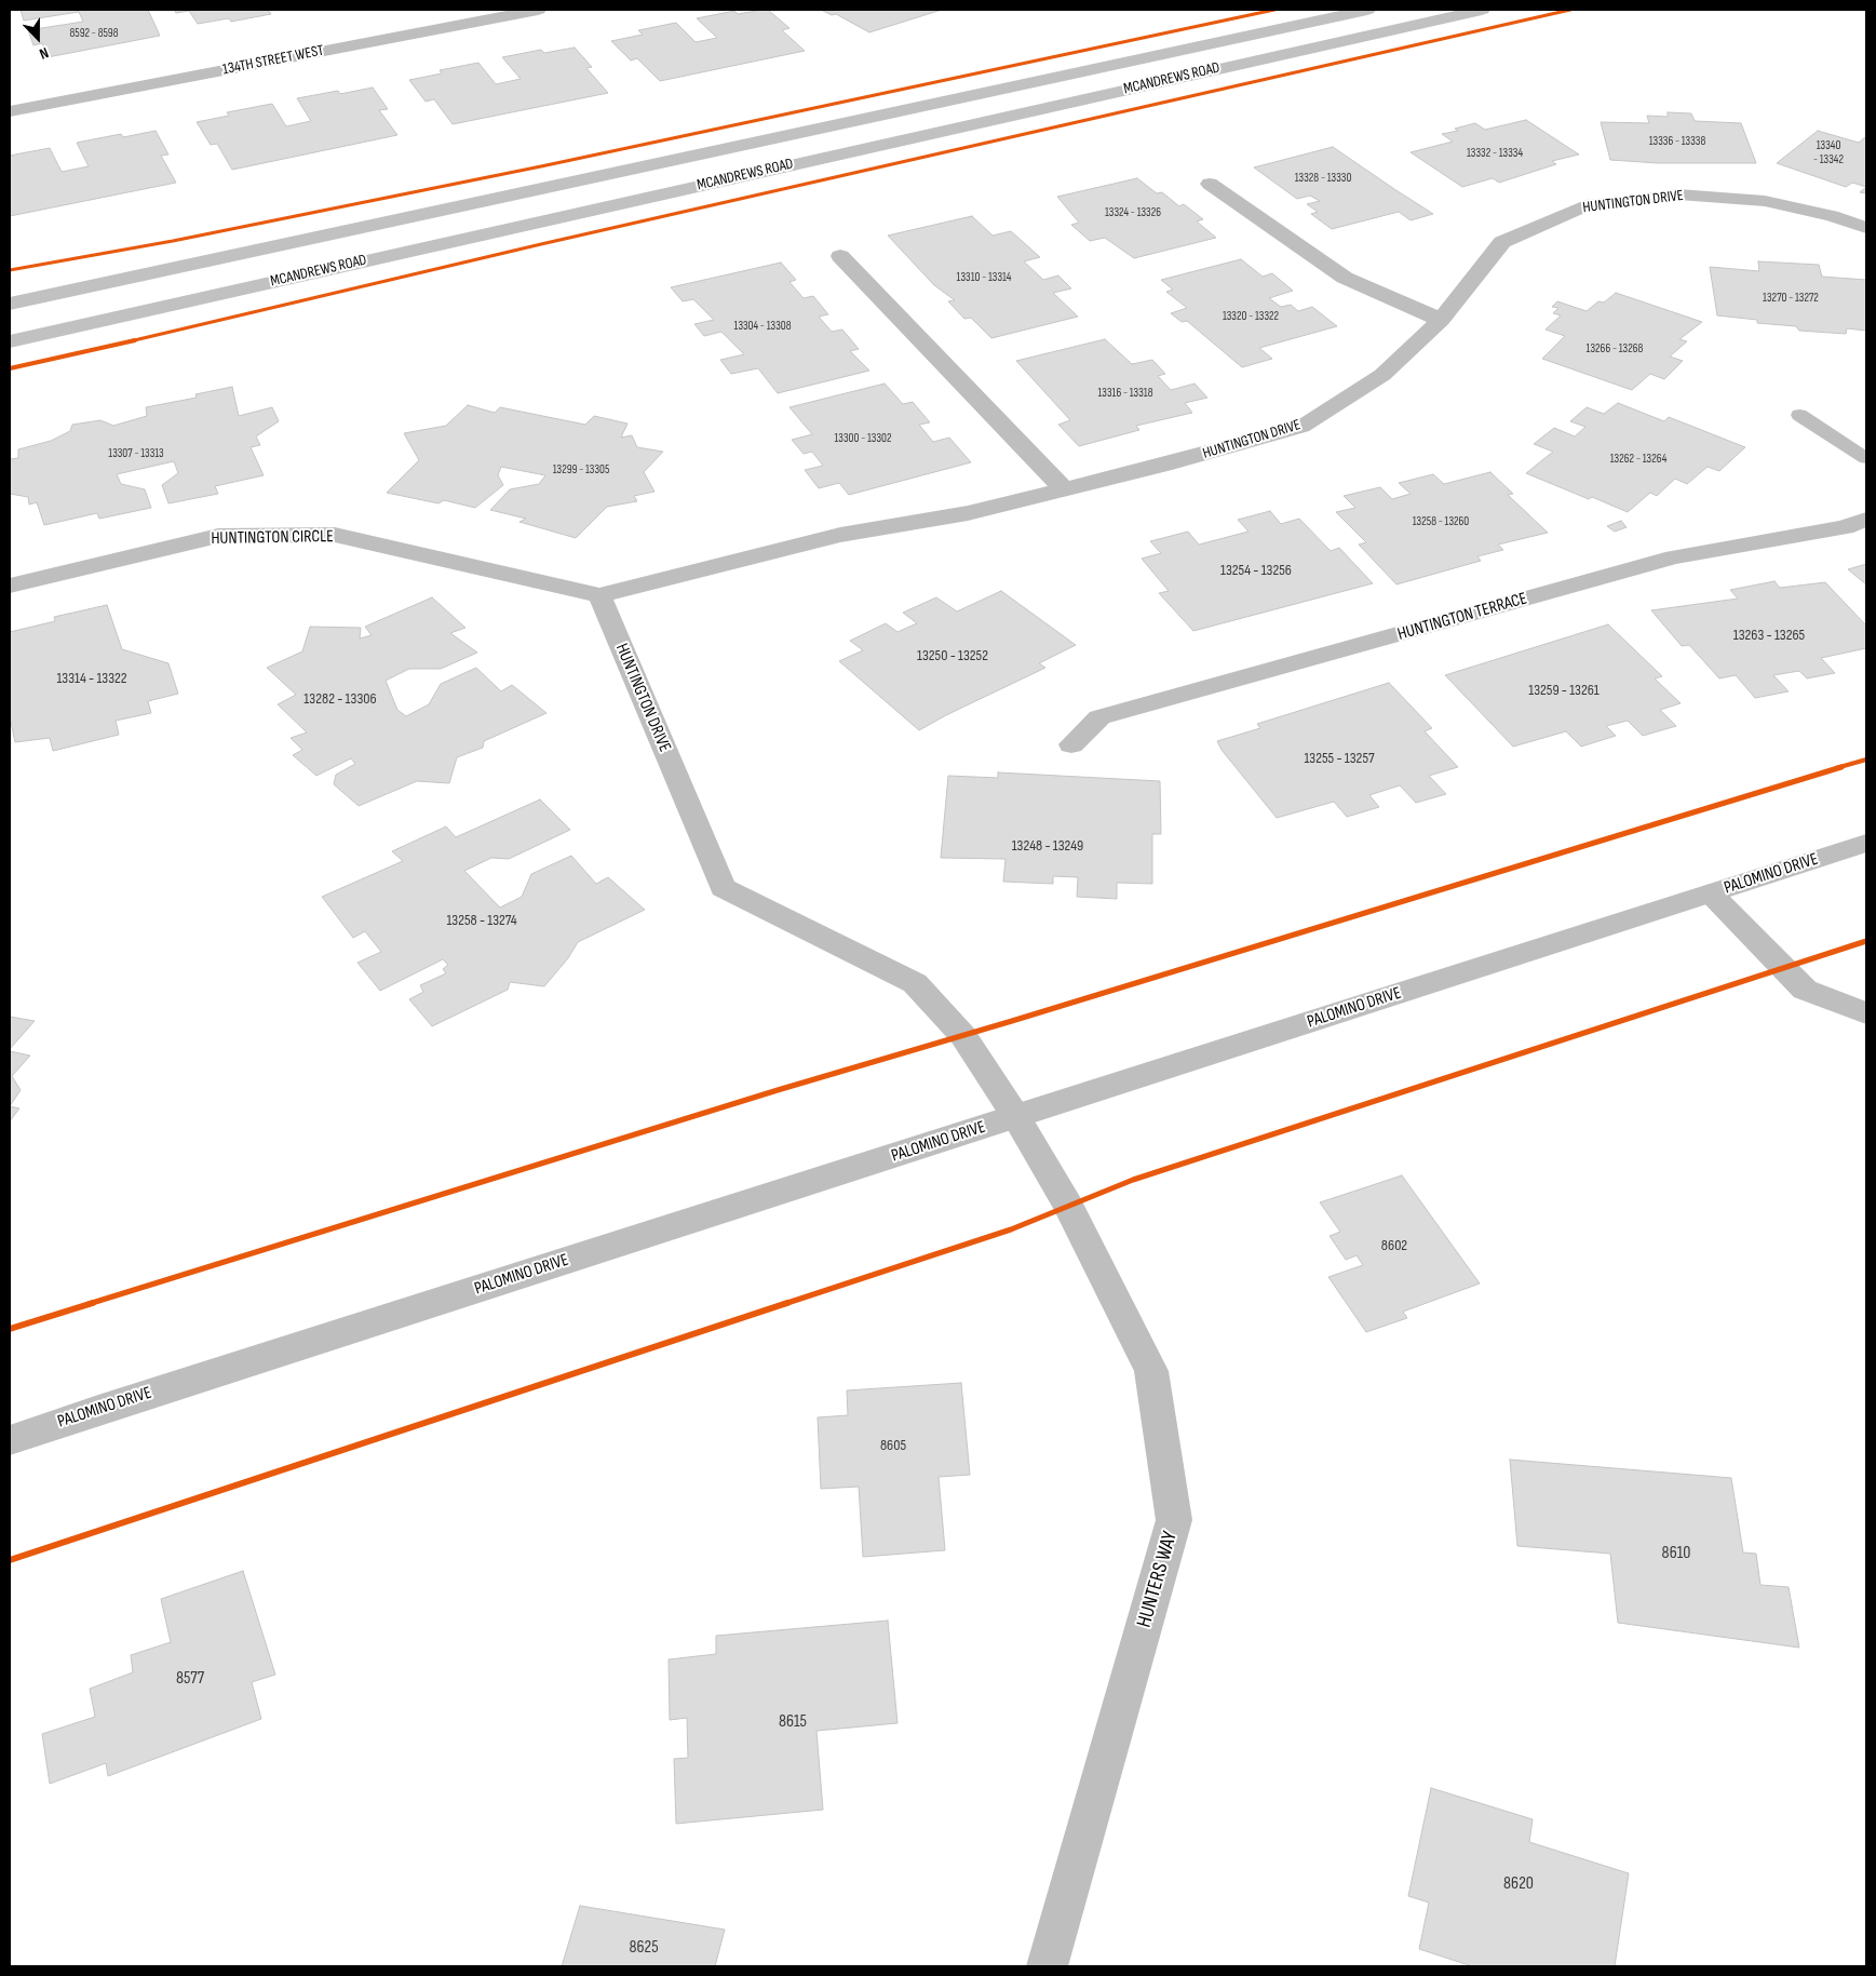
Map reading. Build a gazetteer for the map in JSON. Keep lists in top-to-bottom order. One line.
{"streets":{"main road":["MCANDREWS ROAD"],"street":["134TH STREET WEST","HUNTINGTON DRIVE","HUNTINGTON CIRCLE","HUNTINGTON TERRACE","PALOMINO DRIVE","HUNTERS WAY"]},"crossings":[["HUNTINGTON DRIVE","HUNTINGTON CIRCLE"],["HUNTINGTON DRIVE","PALOMINO DRIVE"],["HUNTINGTON DRIVE","HUNTERS WAY"],["PALOMINO DRIVE","HUNTERS WAY"]],"house_numbers":["8592 - 8598","13336 - 13338","13340 - 13342","13332 - 13334","13328 - 13330","13324 - 13326","13310 - 13314","13270 - 13272","13320 - 13322","13304 - 13308","13266 - 13268","13316 - 13318","13300 - 13302","13307 - 13313","13262 - 13264","13299 - 13305","13258 - 13260","13254 - 13256","13263 - 13265","13250 - 13252","13314 - 13322","13259 - 13261","13282 - 13306","13255 - 13257","13248 - 13249","13258 - 13274","8602","8605","8610","8577","8615","8620","8625"],"north":"bottom"}
